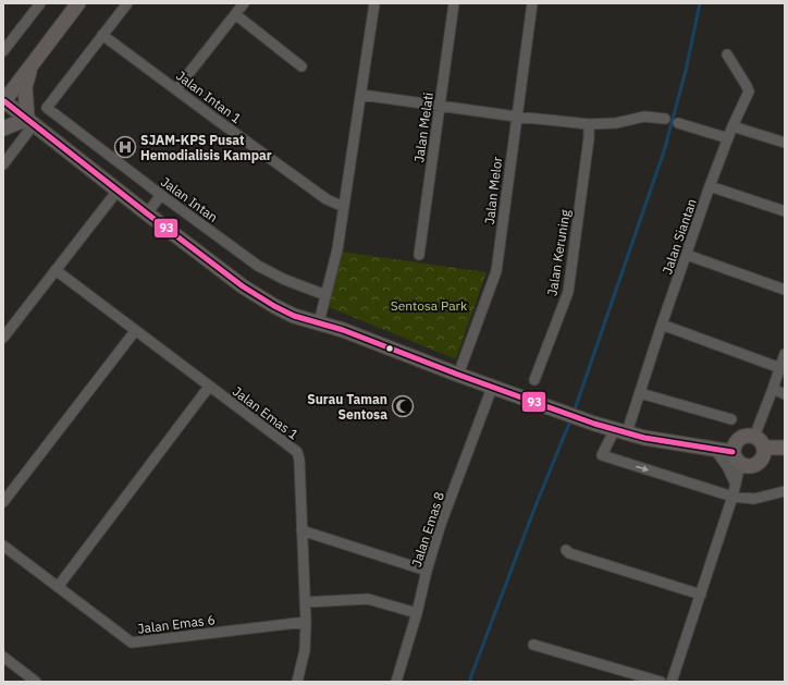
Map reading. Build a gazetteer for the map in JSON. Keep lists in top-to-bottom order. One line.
{"streets":{"street":["Jalan Intan 1","Jalan Melati","Jalan Melor","Jalan Intan","Jalan Siantan","Jalan Keruning","Jalan Emas 1","Jalan Emas 8","Jalan Emas 6"]},"crossings":[["Jalan Intan 1","Jalan Intan"],["Jalan Emas 1","Jalan Emas 6"]],"parks":["Sentosa Park"],"places":{"hospital":["SJAM-KPS Pusat Hemodialisis Kampar"],"mosque":["Surau Taman Sentosa"]},"lines":["transit line 93"]}
